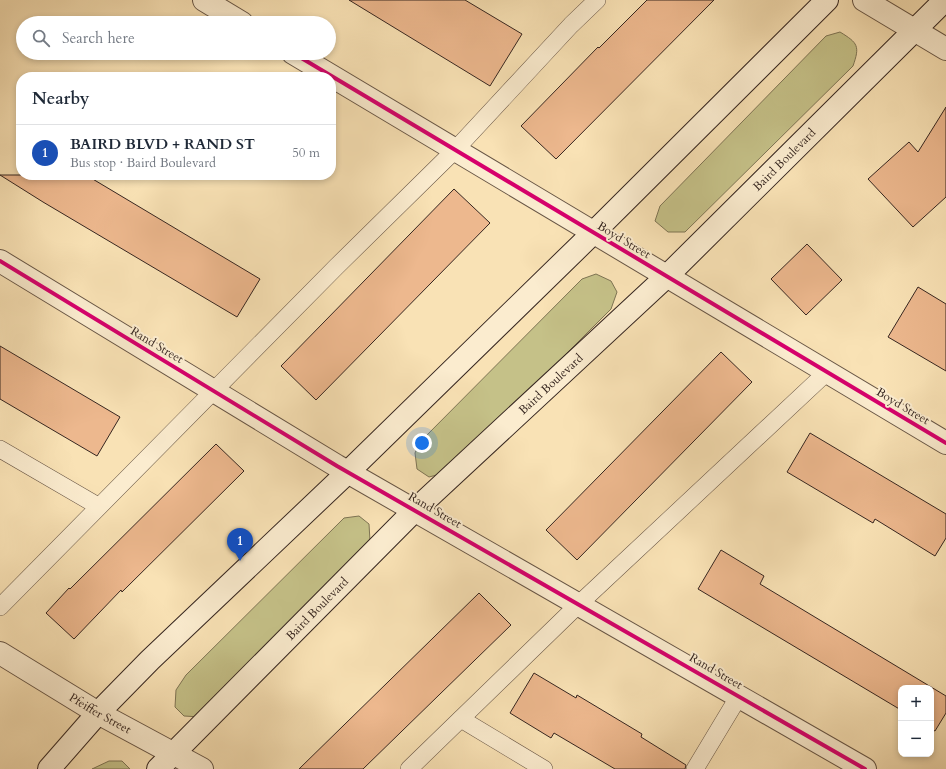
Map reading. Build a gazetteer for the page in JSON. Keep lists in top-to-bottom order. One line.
{"streets":{"main road":["Baird Boulevard","Boyd Street","Rand Street","Pfeiffer Street"]},"crossings":[["Baird Boulevard","Boyd Street"],["Baird Boulevard","Rand Street"],["Baird Boulevard","Pfeiffer Street"]],"page":{"search":"Search here","heading":"Nearby","list":[{"mark":"1","name":"BAIRD BLVD + RAND ST","note":"Bus stop · Baird Boulevard","value":"50 m"}],"pins":"1","map_buttons":["+","−"]}}
